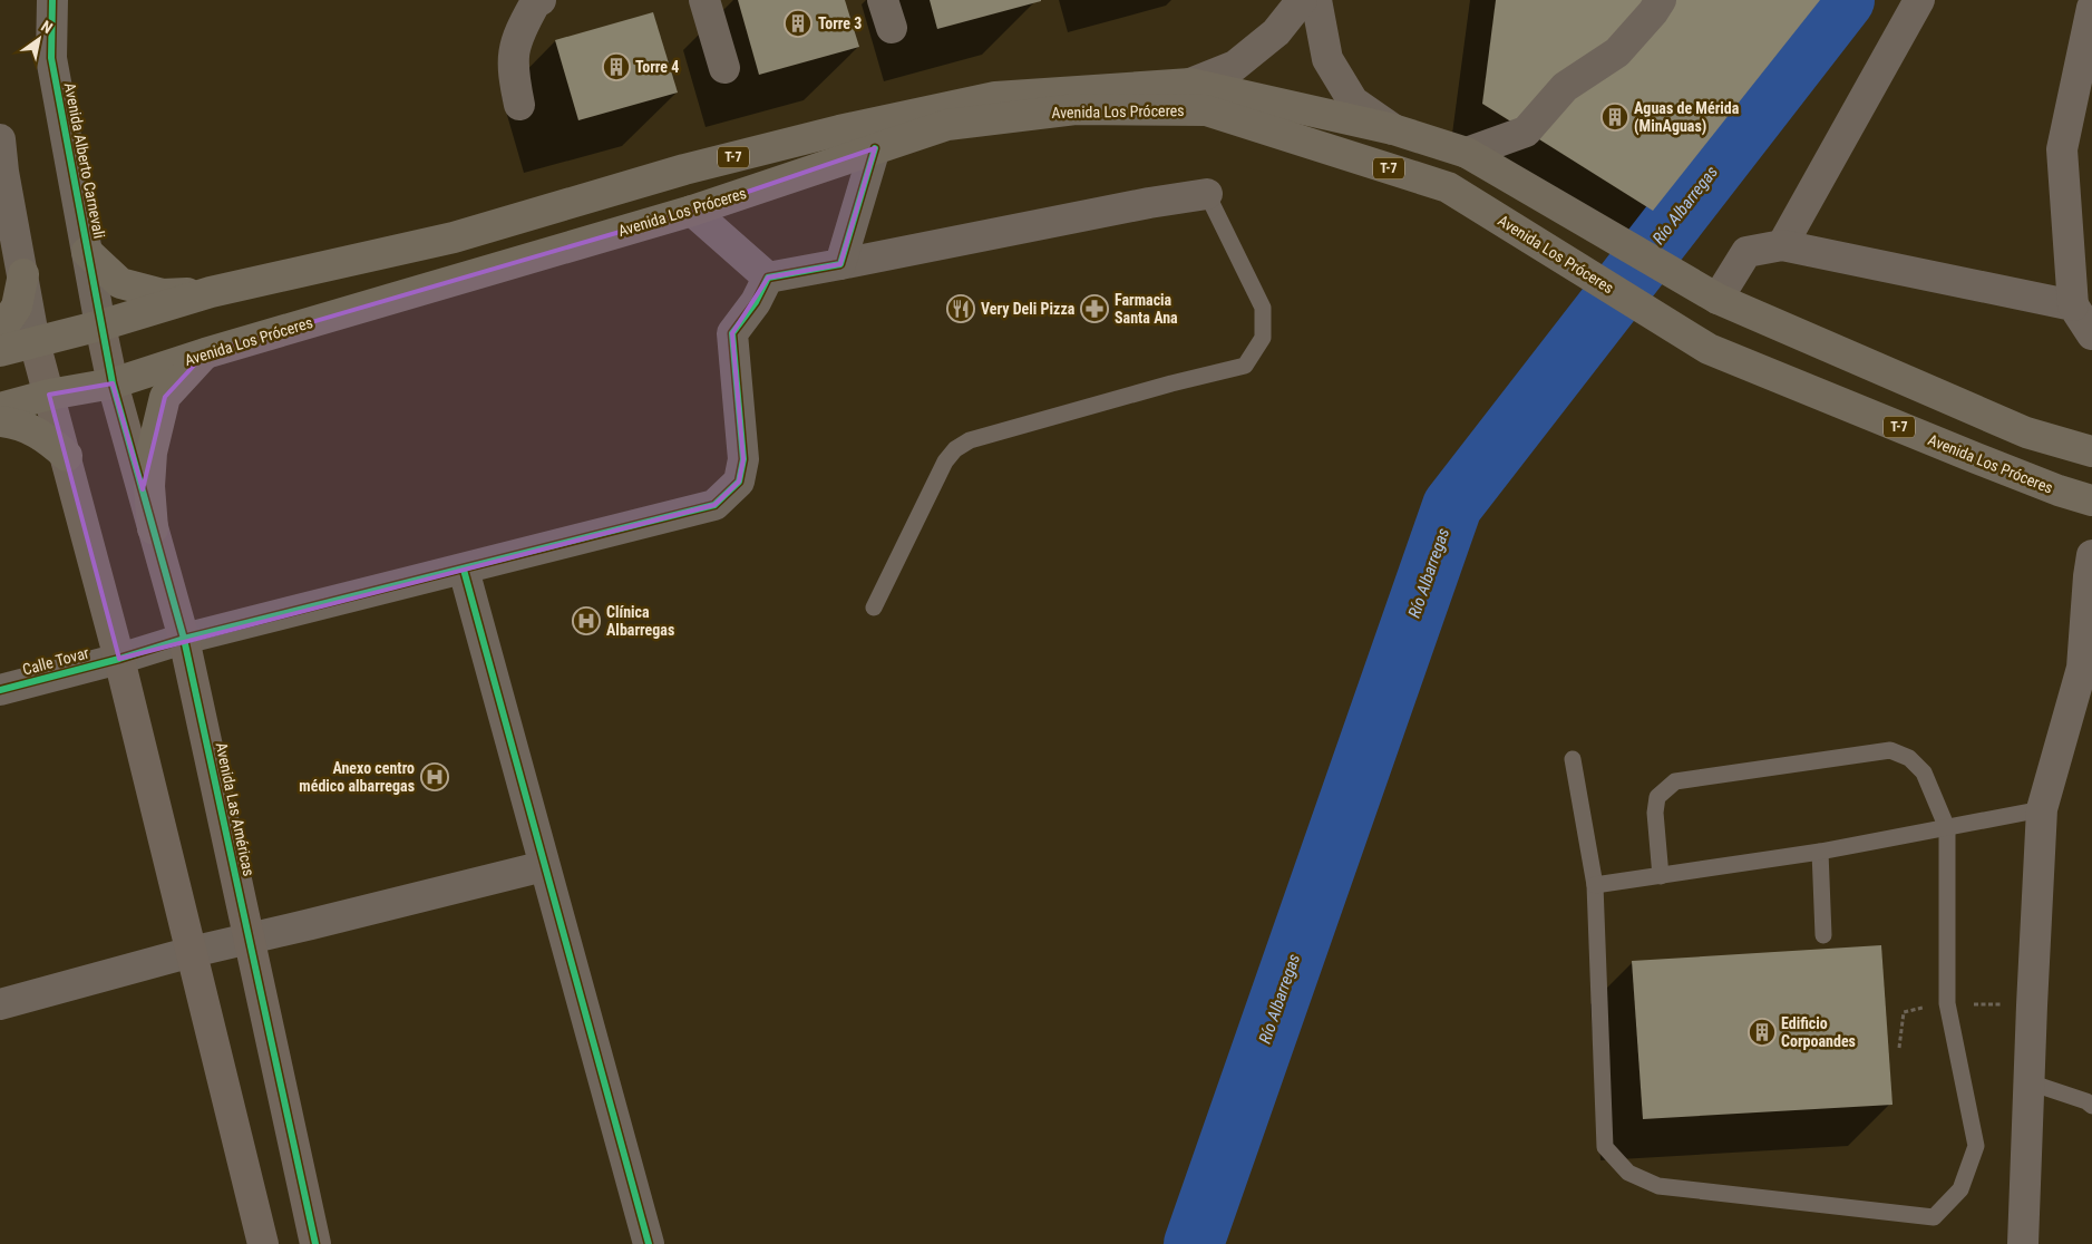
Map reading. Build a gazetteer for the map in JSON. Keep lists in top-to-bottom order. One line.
{"streets":{"highway":["Avenida Los Próceres","T-7"],"street":["Avenida Alberto Carnevali","Calle Tovar","Avenida Las Américas"]},"crossings":[["Avenida Los Próceres","Avenida Alberto Carnevali"],["Avenida Los Próceres","Avenida Las Américas"],["Avenida Alberto Carnevali","Avenida Las Américas"],["Calle Tovar","Avenida Las Américas"]],"water":["Río Albarregas"],"places":{"building":["Torre 3","Torre 4","Aguas de Mérida (MinAguas)","Edificio Corpoandes"],"restaurant":["Very Deli Pizza"],"pharmacy":["Farmacia Santa Ana"],"hospital":["Clínica Albarregas","Anexo centro médico albarregas"]},"north":"top right"}
